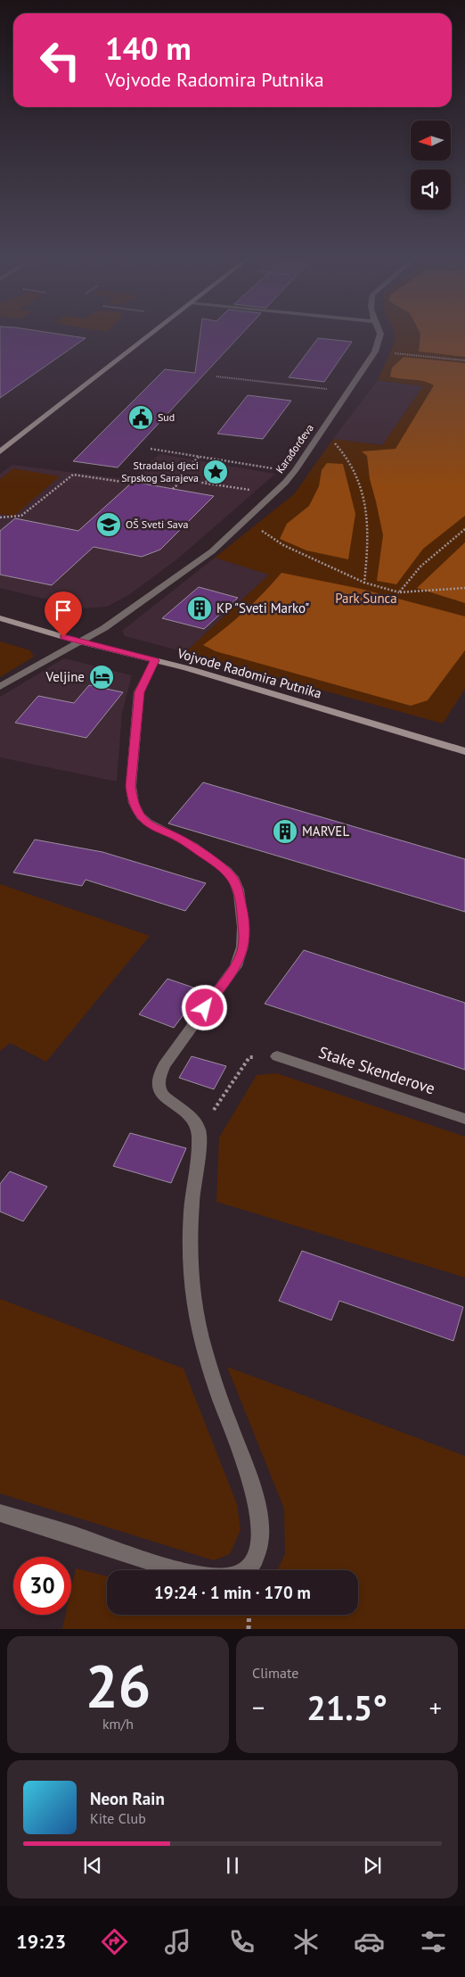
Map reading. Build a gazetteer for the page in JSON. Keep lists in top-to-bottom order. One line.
{"streets":{"street":["Karađorđeva","Vojvode Radomira Putnika","Stake Skenderove"]},"crossings":[["Karađorđeva","Vojvode Radomira Putnika"]],"parks":["Park Sunca"],"places":{"public building":["Sud"],"place":["Stradaloj djeci Srpskog Sarajeva"],"school or university":["OŠ Sveti Sava"],"building":["KP \"Sveti Marko\"","MARVEL"],"hotel":["Veljine"]},"north":"left","page":{"turn":["140 m","Vojvode Radomira Putnika"],"limit":"30","trip":"19:24 · 1 min · 170 m","tile":[["26","km/h"],"Climate"],"heat":["−","21.5°","+"],"song":["Neon Rain","Kite Club"],"tabs":"19:23"}}
